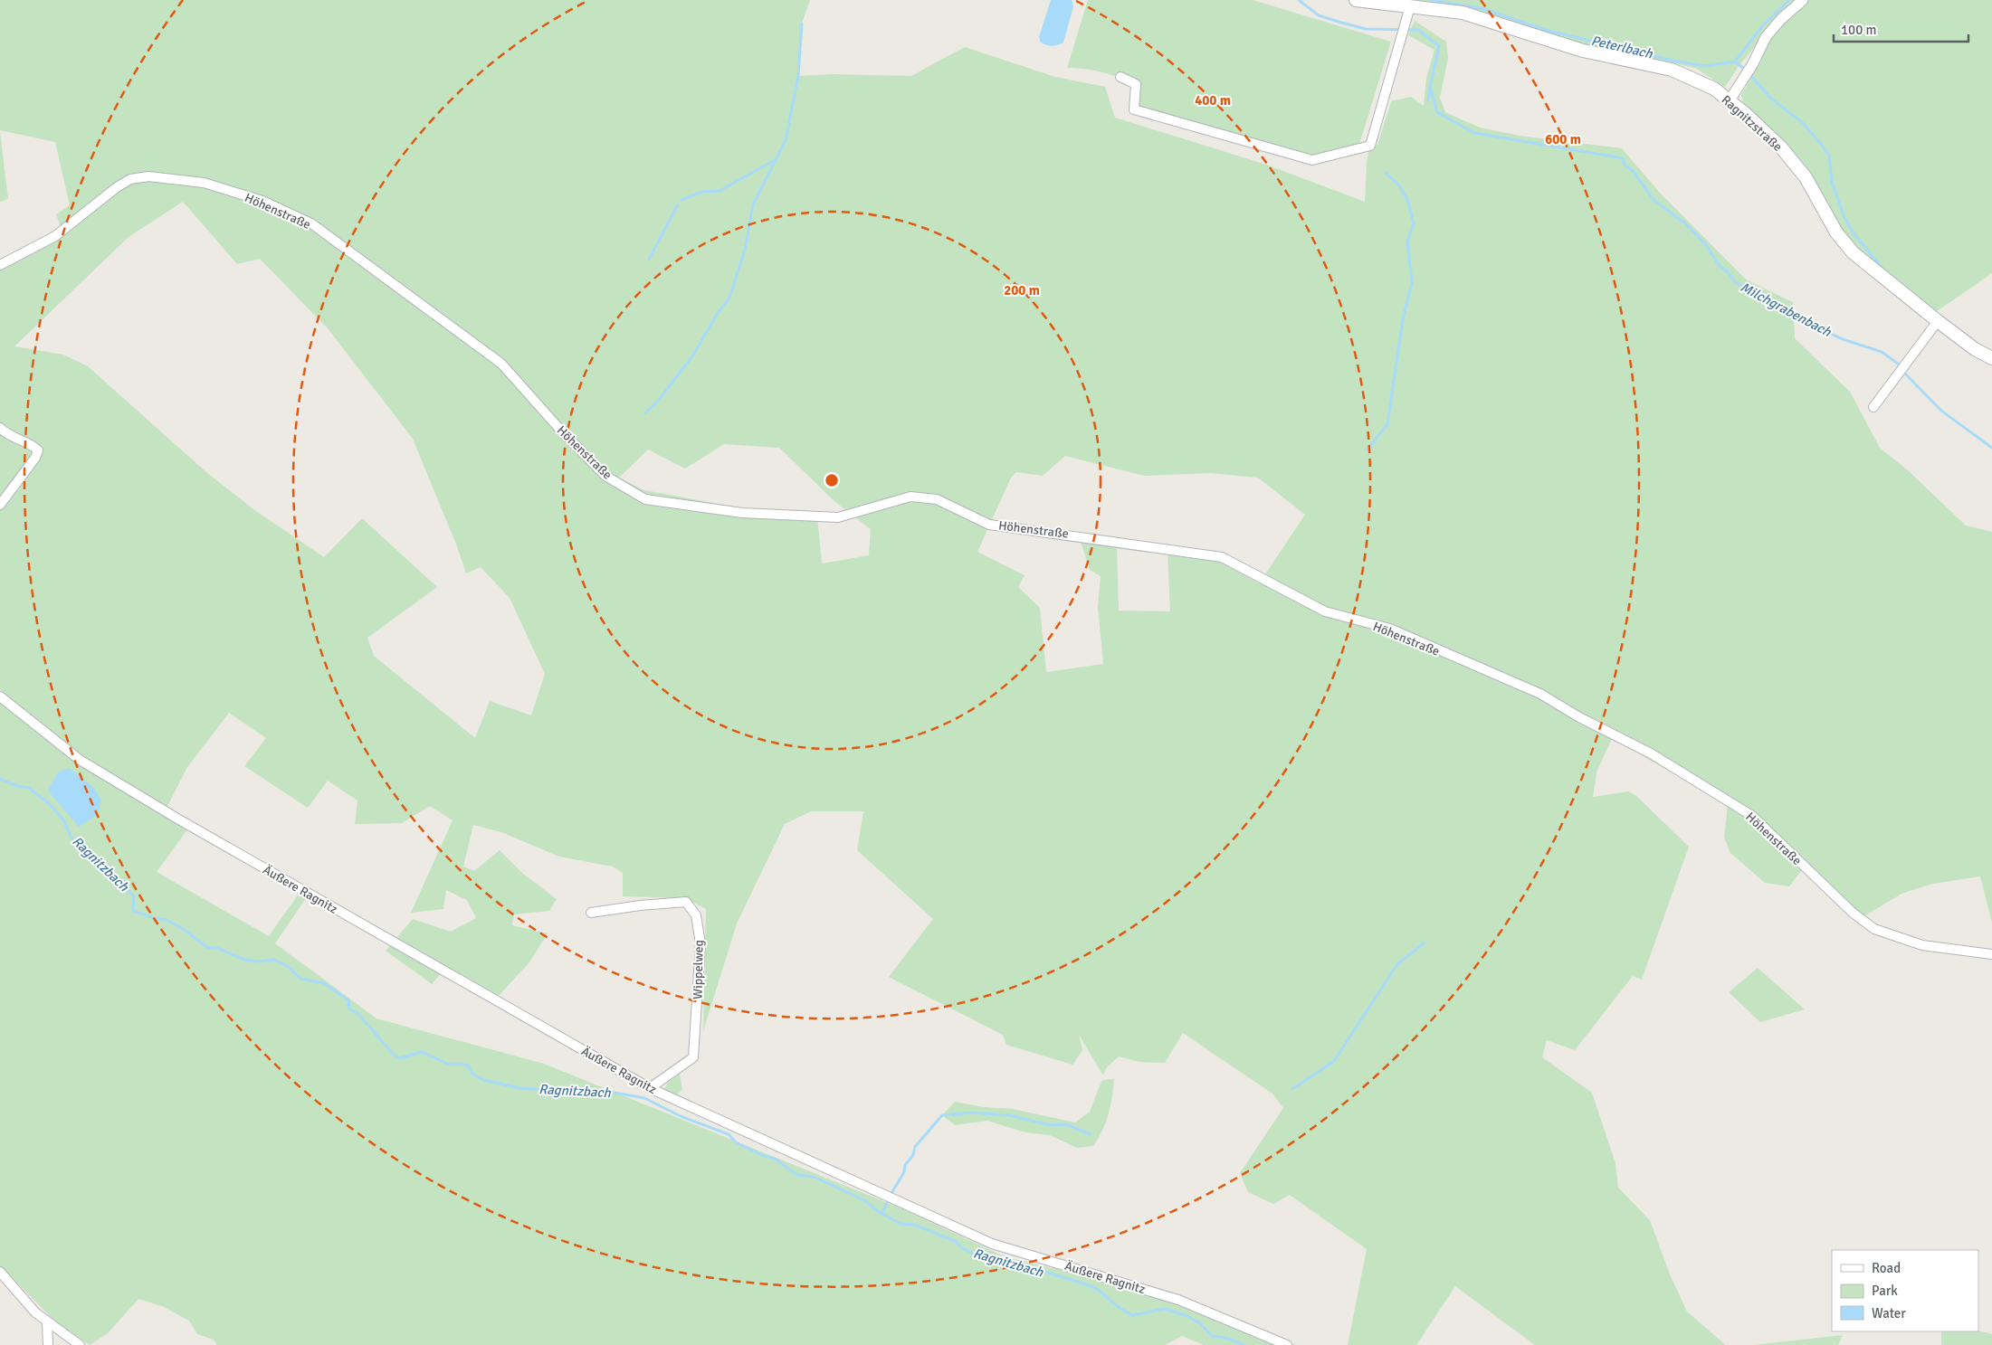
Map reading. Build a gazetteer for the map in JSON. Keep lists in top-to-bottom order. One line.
{"streets":{"main road":["Ragnitzstraße"],"street":["Höhenstraße","Äußere Ragnitz","Wippelweg"]},"crossings":[["Äußere Ragnitz","Wippelweg"]],"water":["Peterlbach","Milchgrabenbach","Ragnitzbach"],"legend":["Road","Park","Water"],"scale_bar":"100 m","rings":["400 m","600 m","200 m"]}
